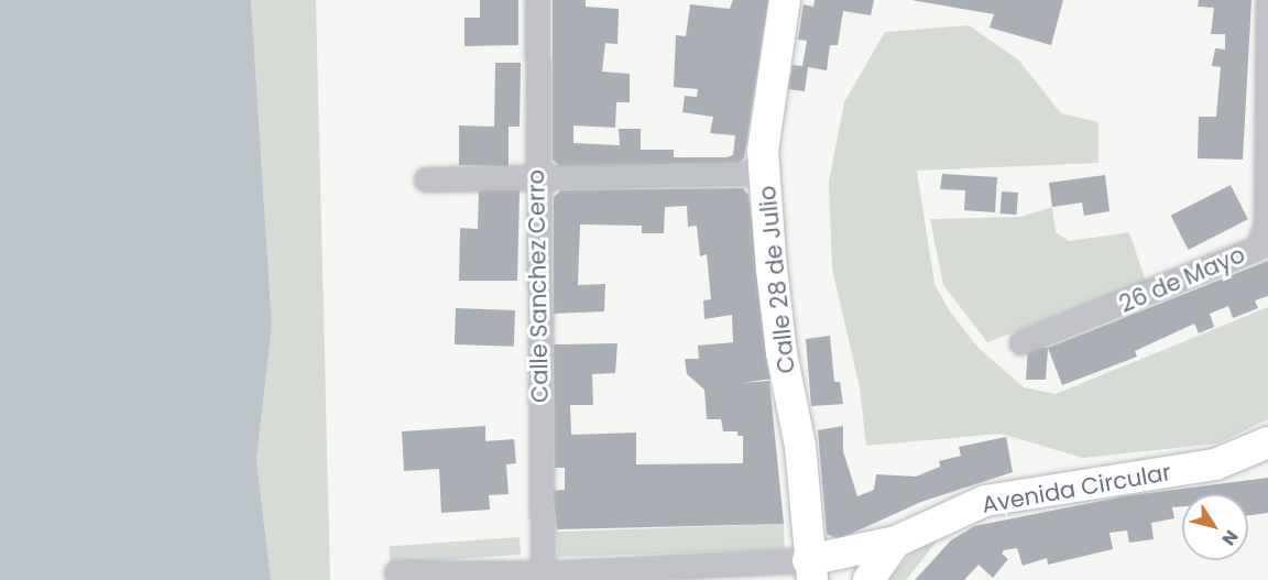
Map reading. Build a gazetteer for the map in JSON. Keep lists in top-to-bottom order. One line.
{"streets":{"street":["Calle 28 de Julio","26 de Mayo","Calle Sanchez Cerro","Avenida Circular"]},"north":"bottom right"}
